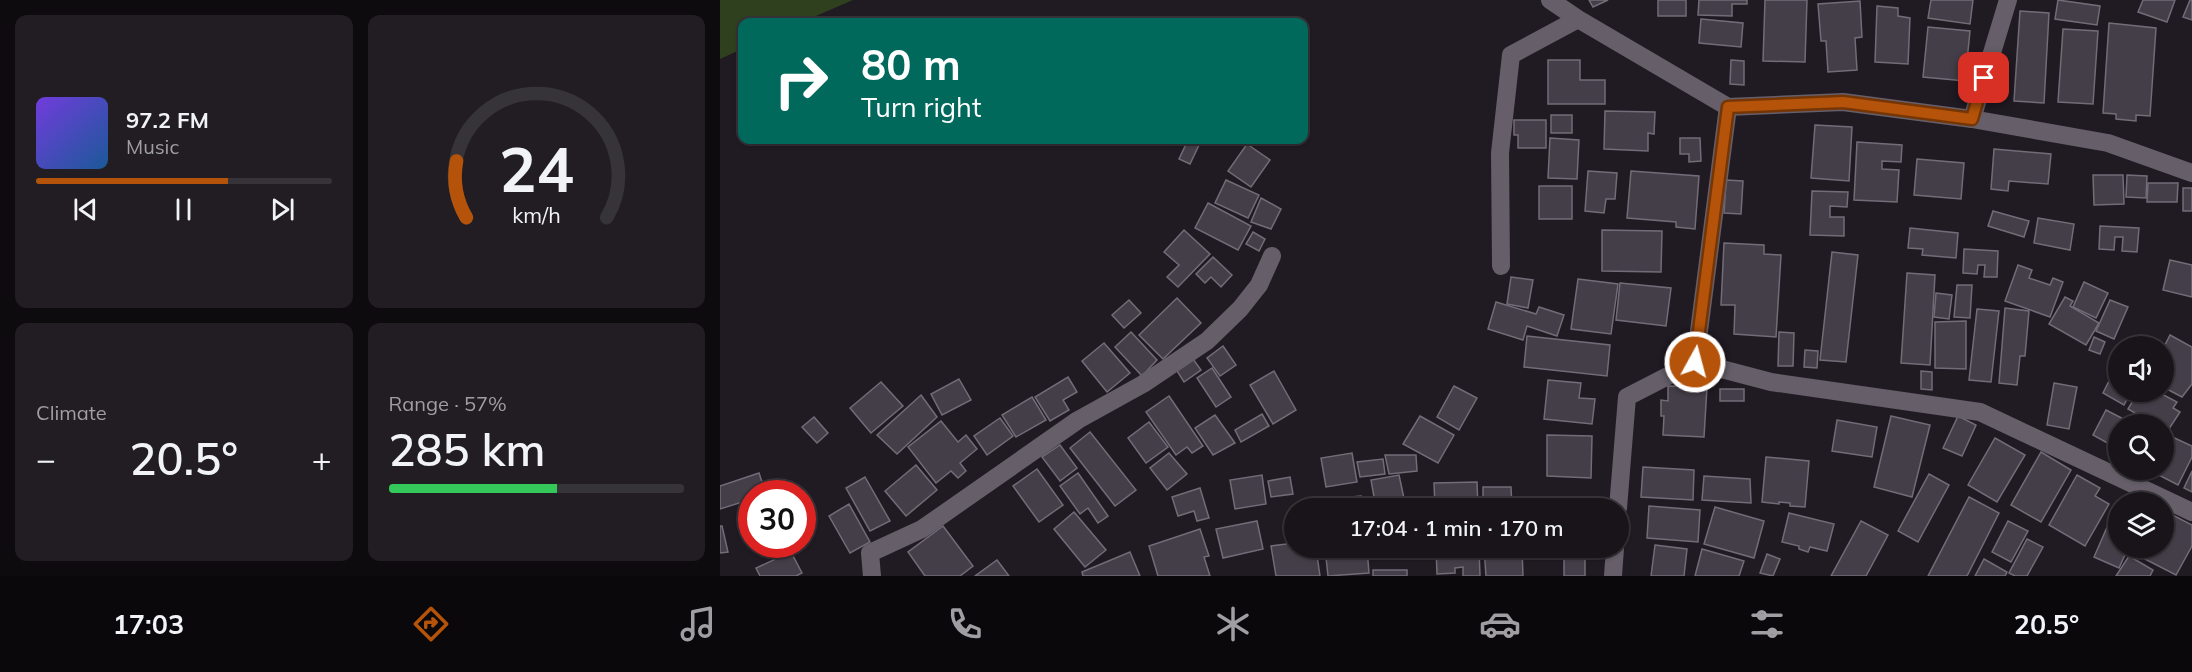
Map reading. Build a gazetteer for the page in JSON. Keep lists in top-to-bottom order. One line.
{"page":{"turn":["80 m","Turn right"],"song":["97.2 FM","Music"],"tile":["Climate",["Range · 57%","285 km"]],"heat":["−","20.5°","+"],"limit":"30","trip":"17:04 · 1 min · 170 m","tabs":["17:03","20.5°"],"gauge":["24","km/h"]}}
